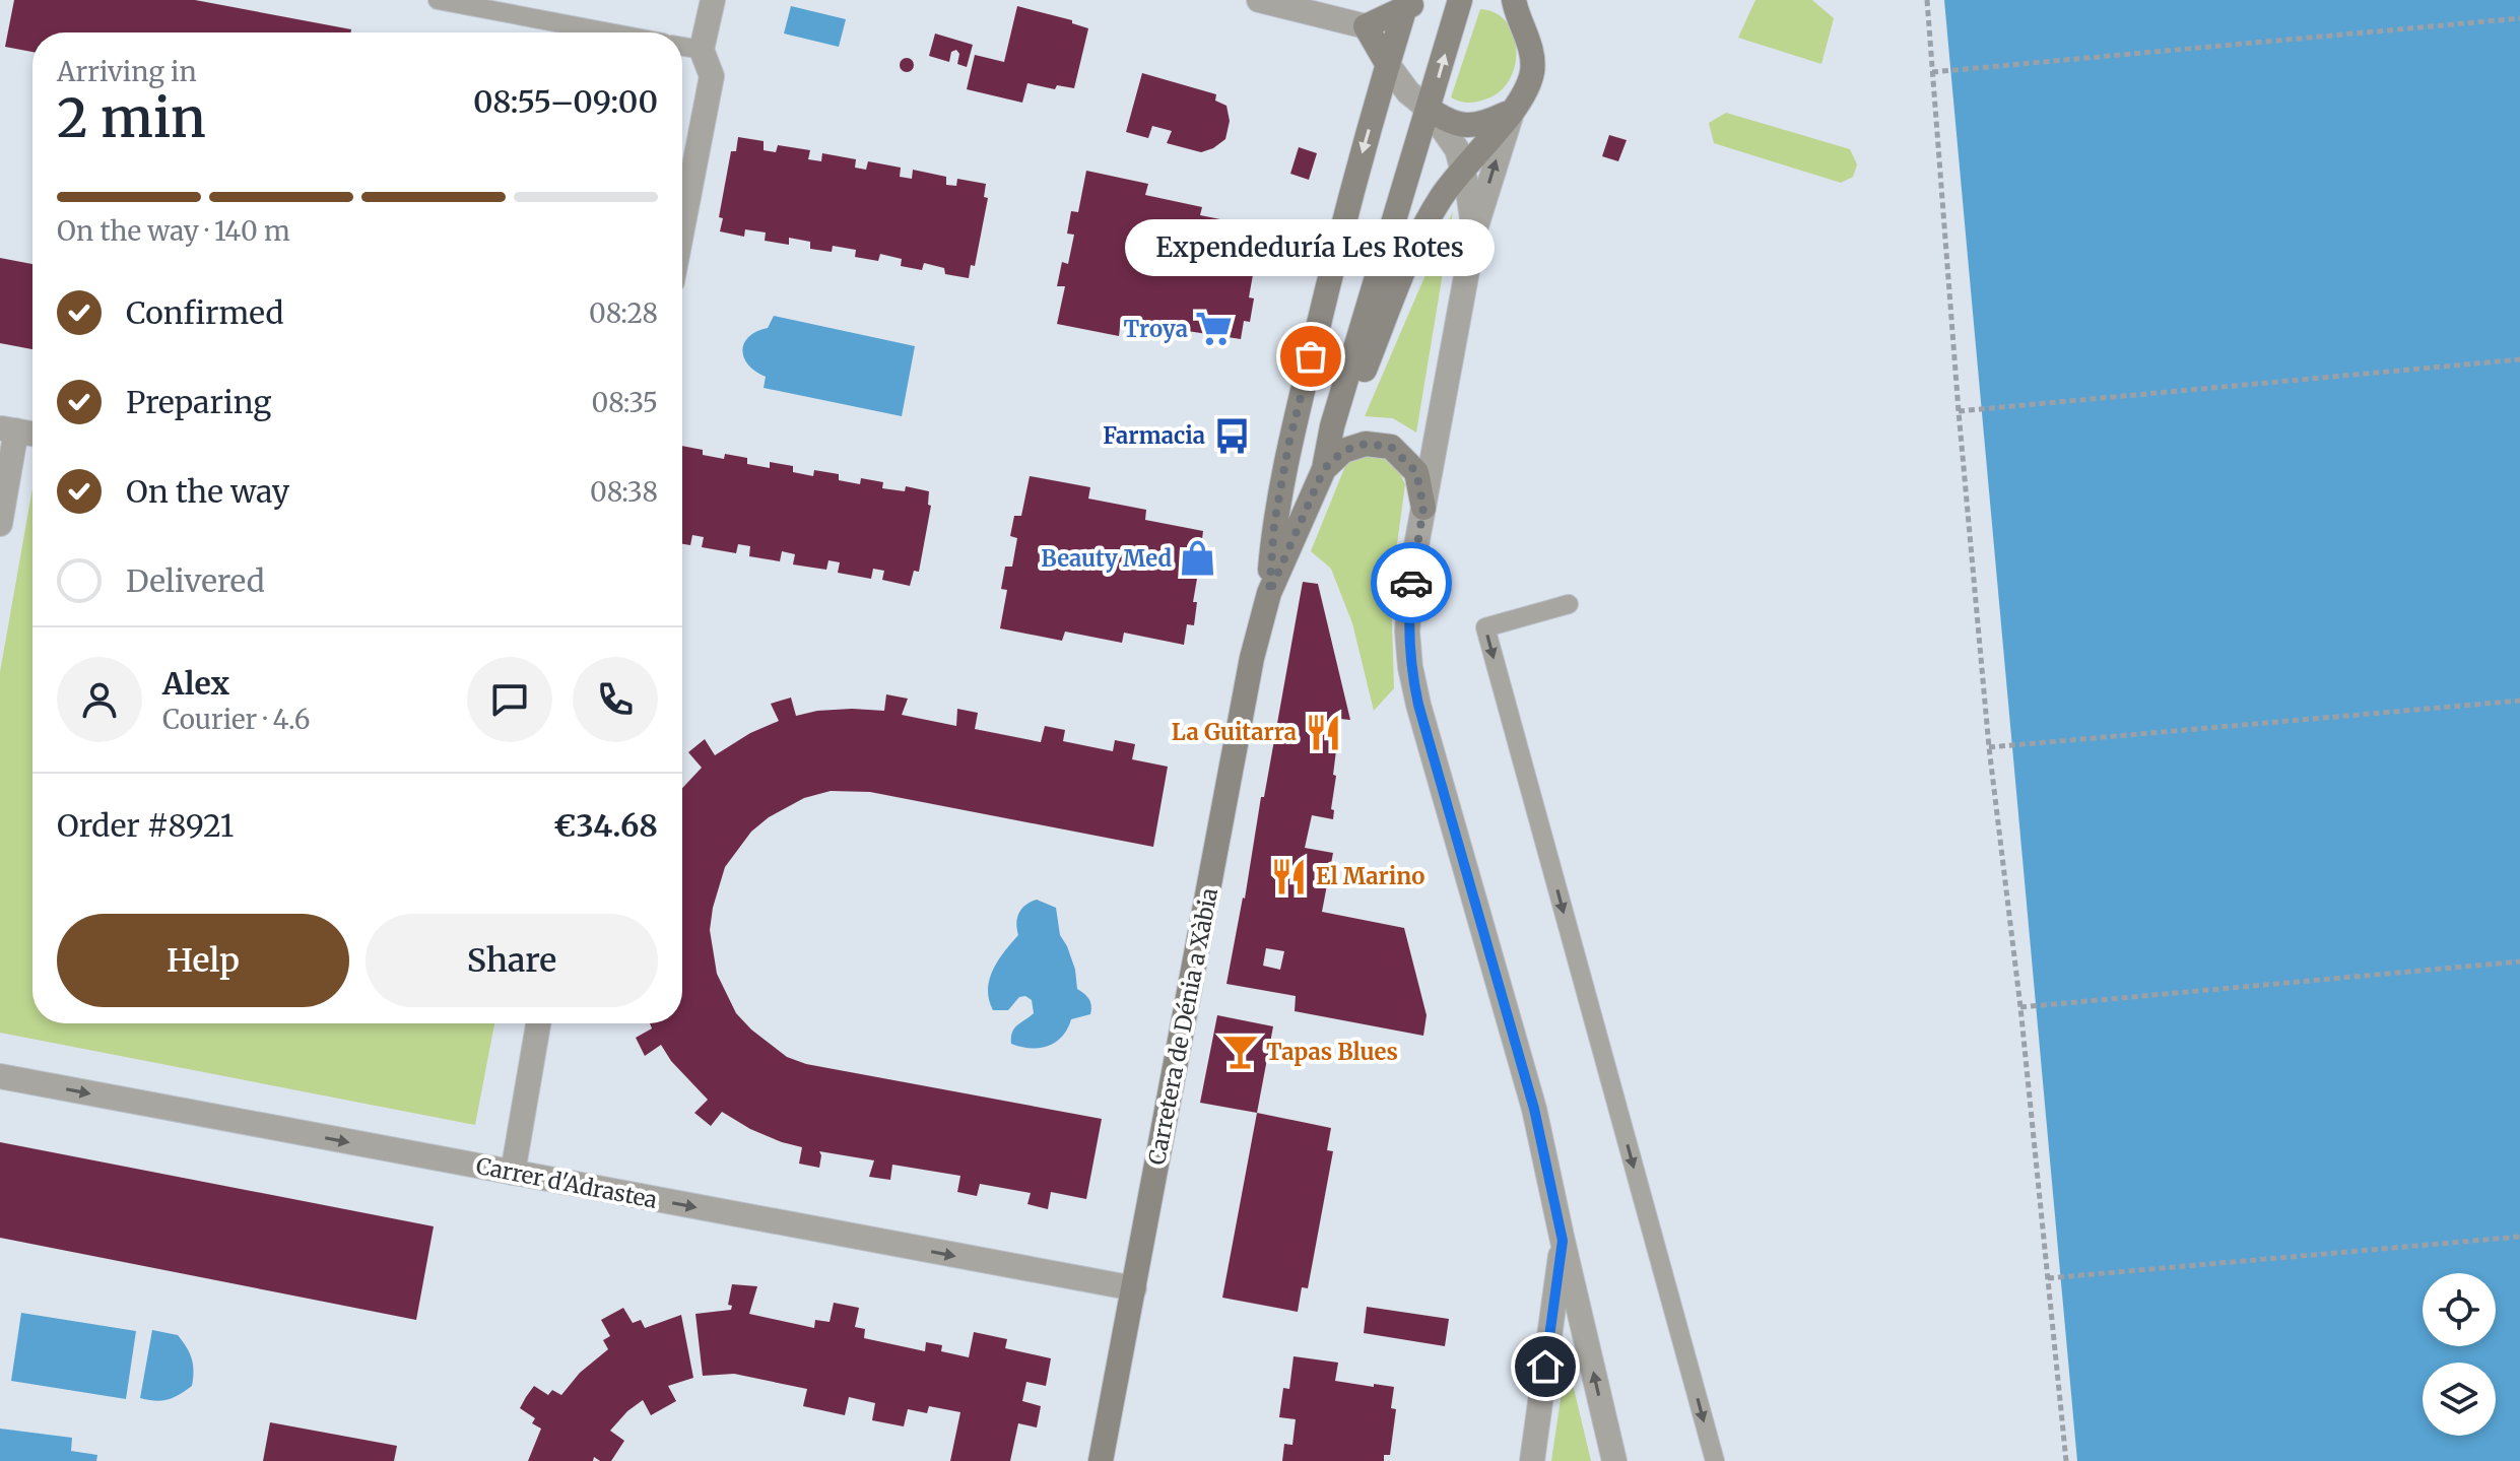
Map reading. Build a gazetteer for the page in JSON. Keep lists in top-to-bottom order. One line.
{"streets":{"street":["Carretera de Dénia a Xàbia","Carrer d'Adrastea"]},"crossings":[["Carretera de Dénia a Xàbia","Carrer d'Adrastea"]],"one_way":["Carrer d'Adrastea"],"places":{"supermarket":["Troya"],"other":["Expendeduría Les Rotes"],"bus stop":["Farmacia"],"shop":["Beauty Med"],"restaurant":["La Guitarra","El Marino"],"bar":["Tapas Blues"]},"page":{"heading":["2 min","Arriving in","08:55–09:00"],"panel":["Alex","Courier · 4.6","Order #8921","€34.68"],"bar":"On the way · 140 m","bubble":"Expendeduría Les Rotes","list":[["Confirmed","08:28"],["Preparing","08:35"],["On the way","08:38"],"Delivered"],"buttons":["Help","Share"]}}
